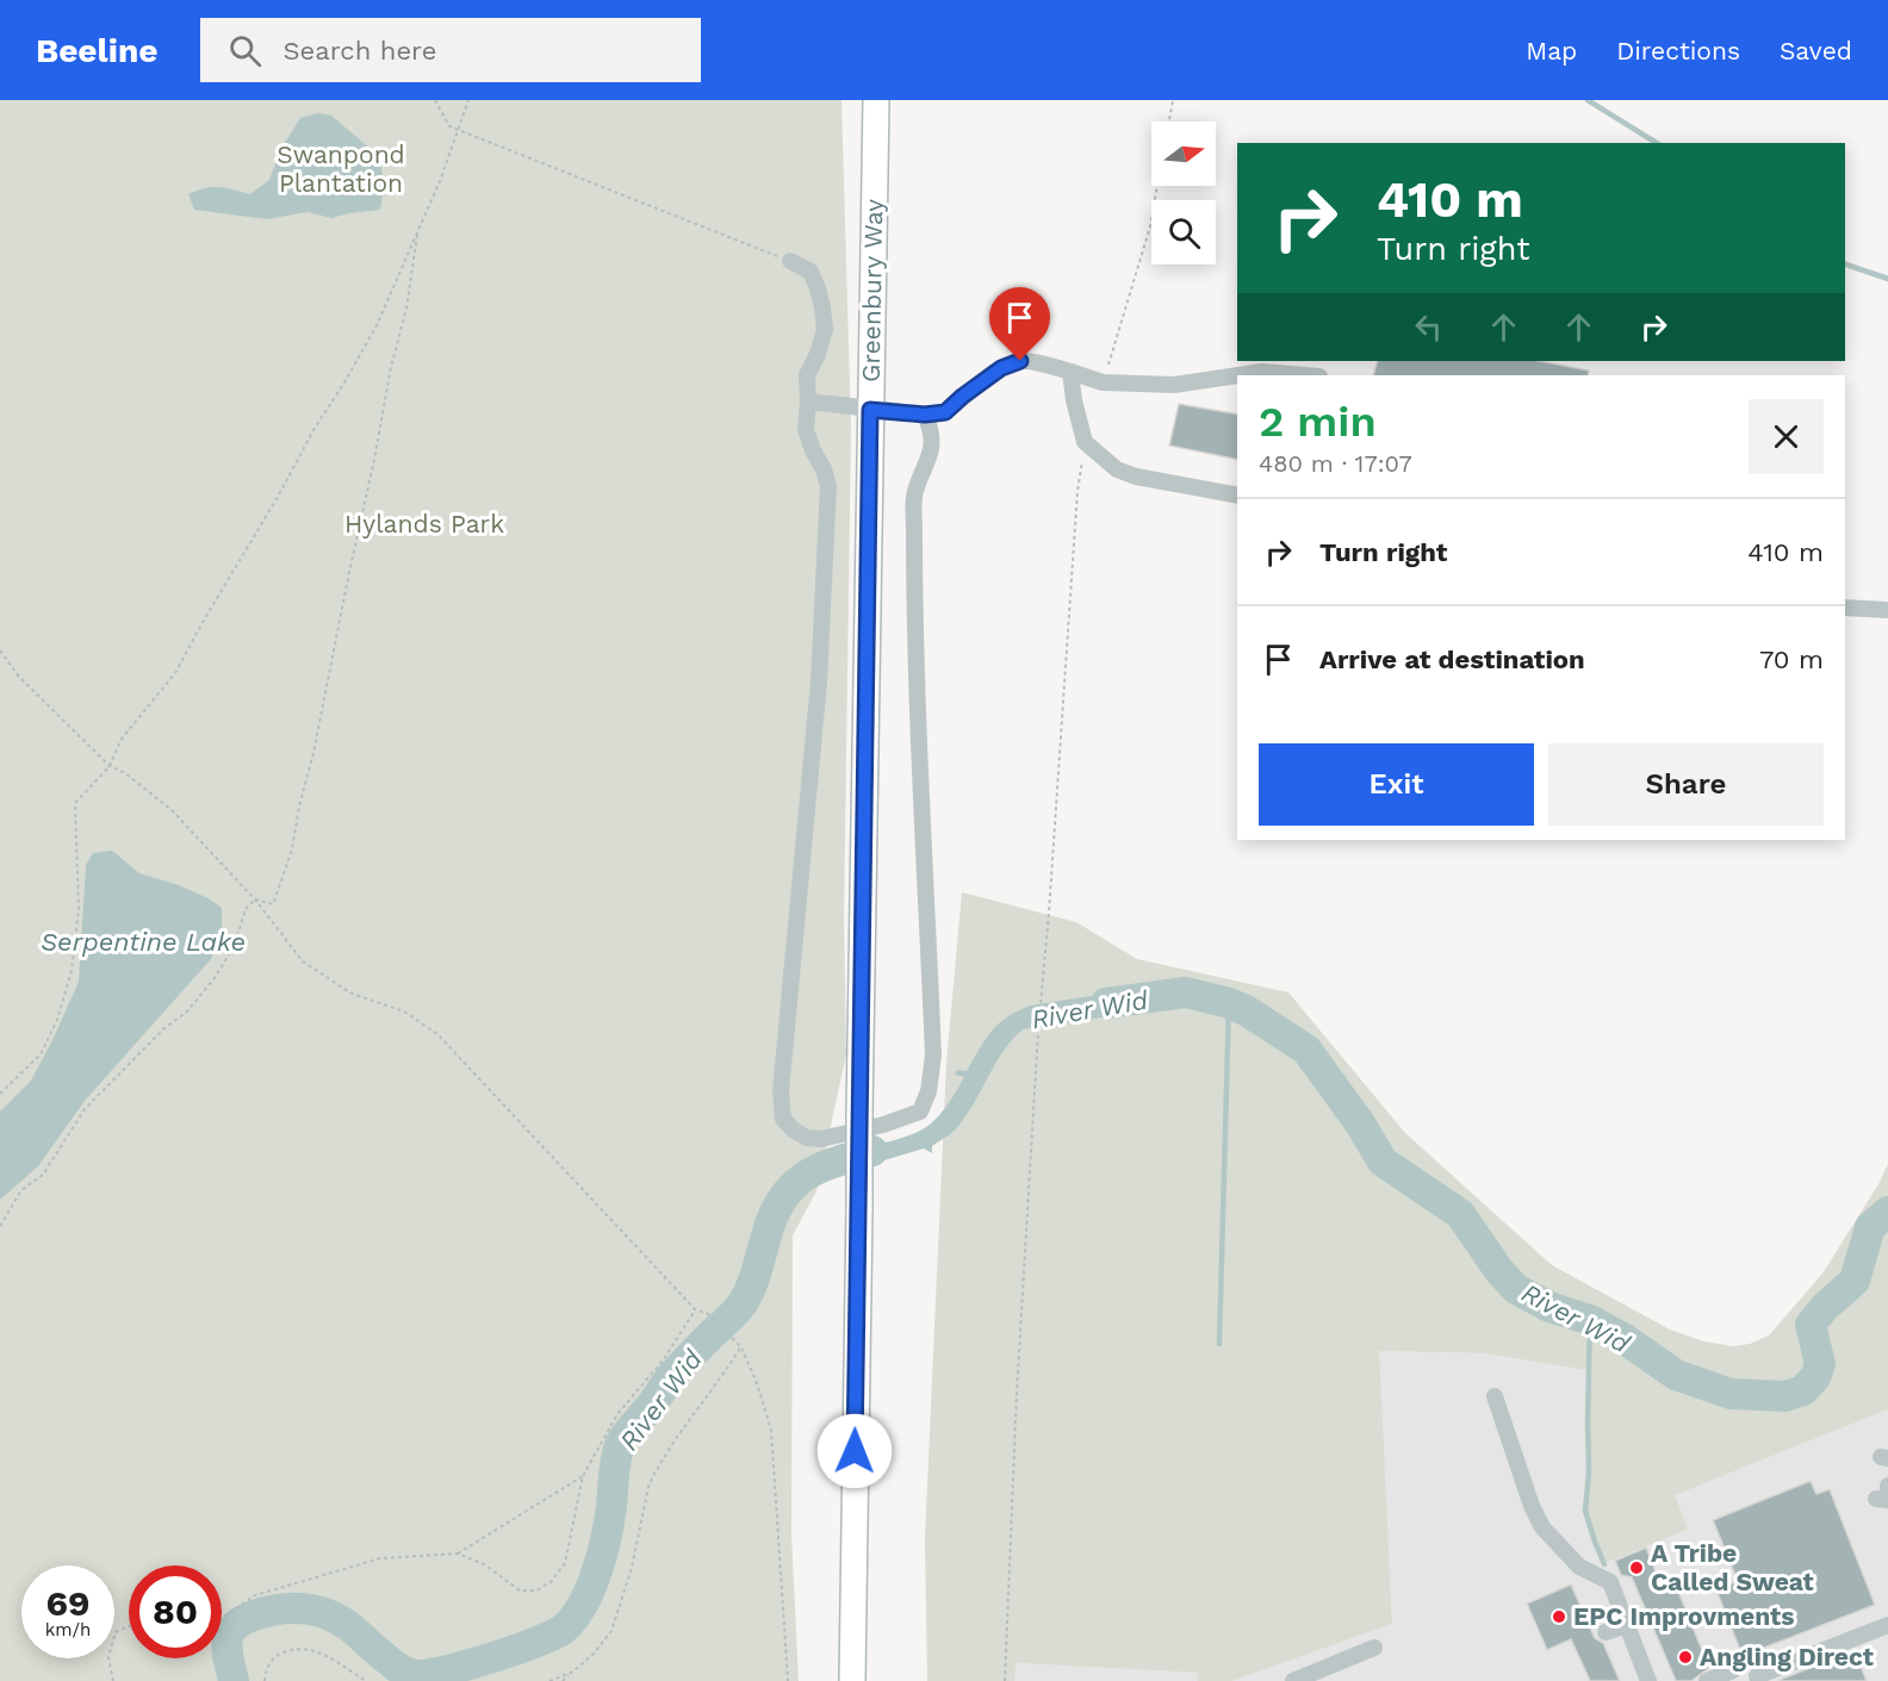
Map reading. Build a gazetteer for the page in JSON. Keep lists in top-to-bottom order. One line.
{"streets":{"highway":["Greenbury Way"]},"water":["Serpentine Lake","River Wid"],"parks":["Swanpond Plantation","Hylands Park"],"places":["A Tribe Called Sweat","EPC Improvments","Angling Direct"],"north":"right","page":{"header":"Beeline","search":"Search here","nav":["Map","Directions","Saved"],"turn":["410 m","Turn right"],"heading":["2 min","480 m · 17:07"],"list":[{"name":"Turn right","value":"410 m"},{"name":"Arrive at destination","value":"70 m"}],"buttons":["Exit","Share"],"speed":"69 km/h","limit":"80"}}
